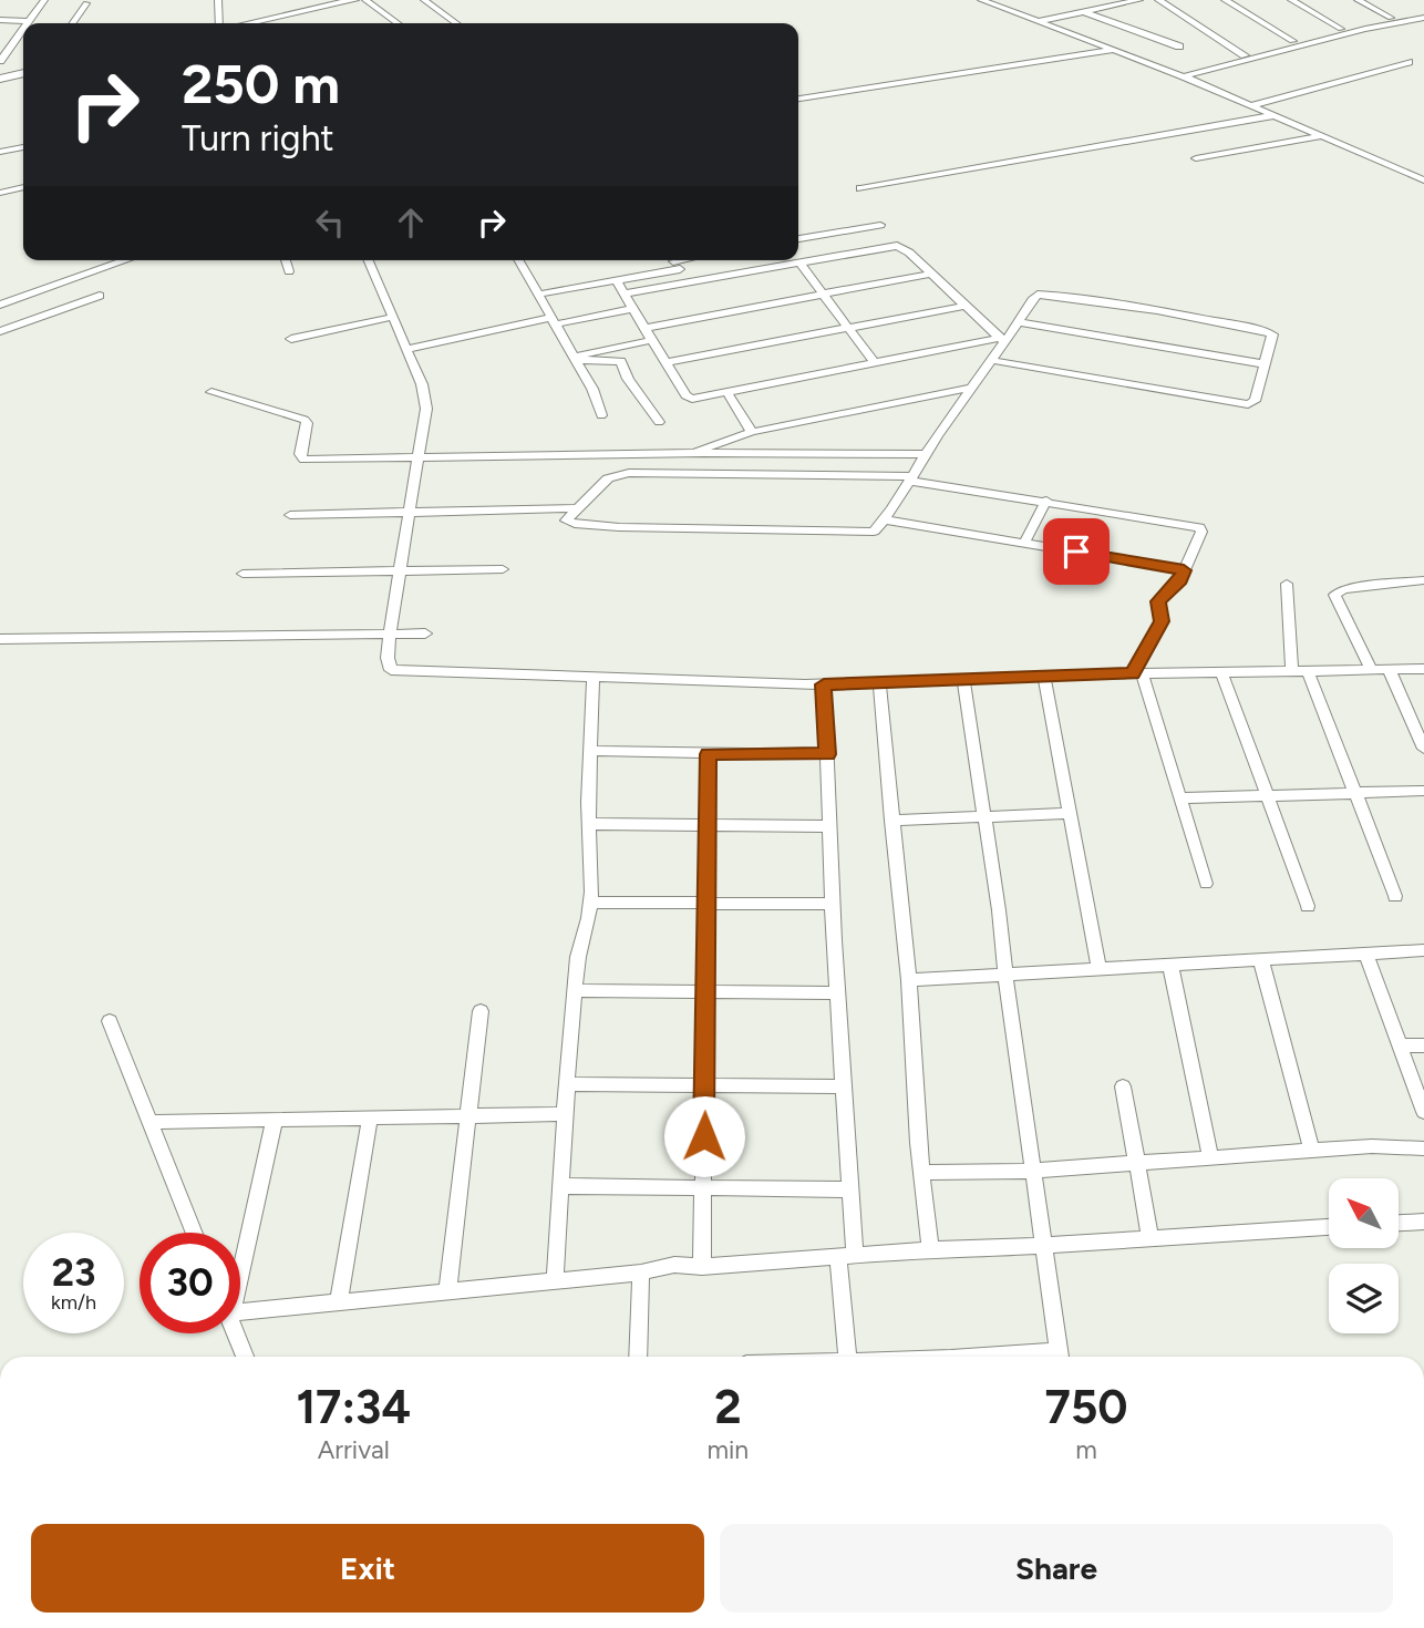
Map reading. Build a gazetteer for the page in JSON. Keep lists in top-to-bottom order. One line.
{"north":"top left","page":{"turn":["250 m","Turn right"],"speed":"23 km/h","limit":"30","eta":["17:34","Arrival","2","min","750","m"],"buttons":["Exit","Share"]}}
